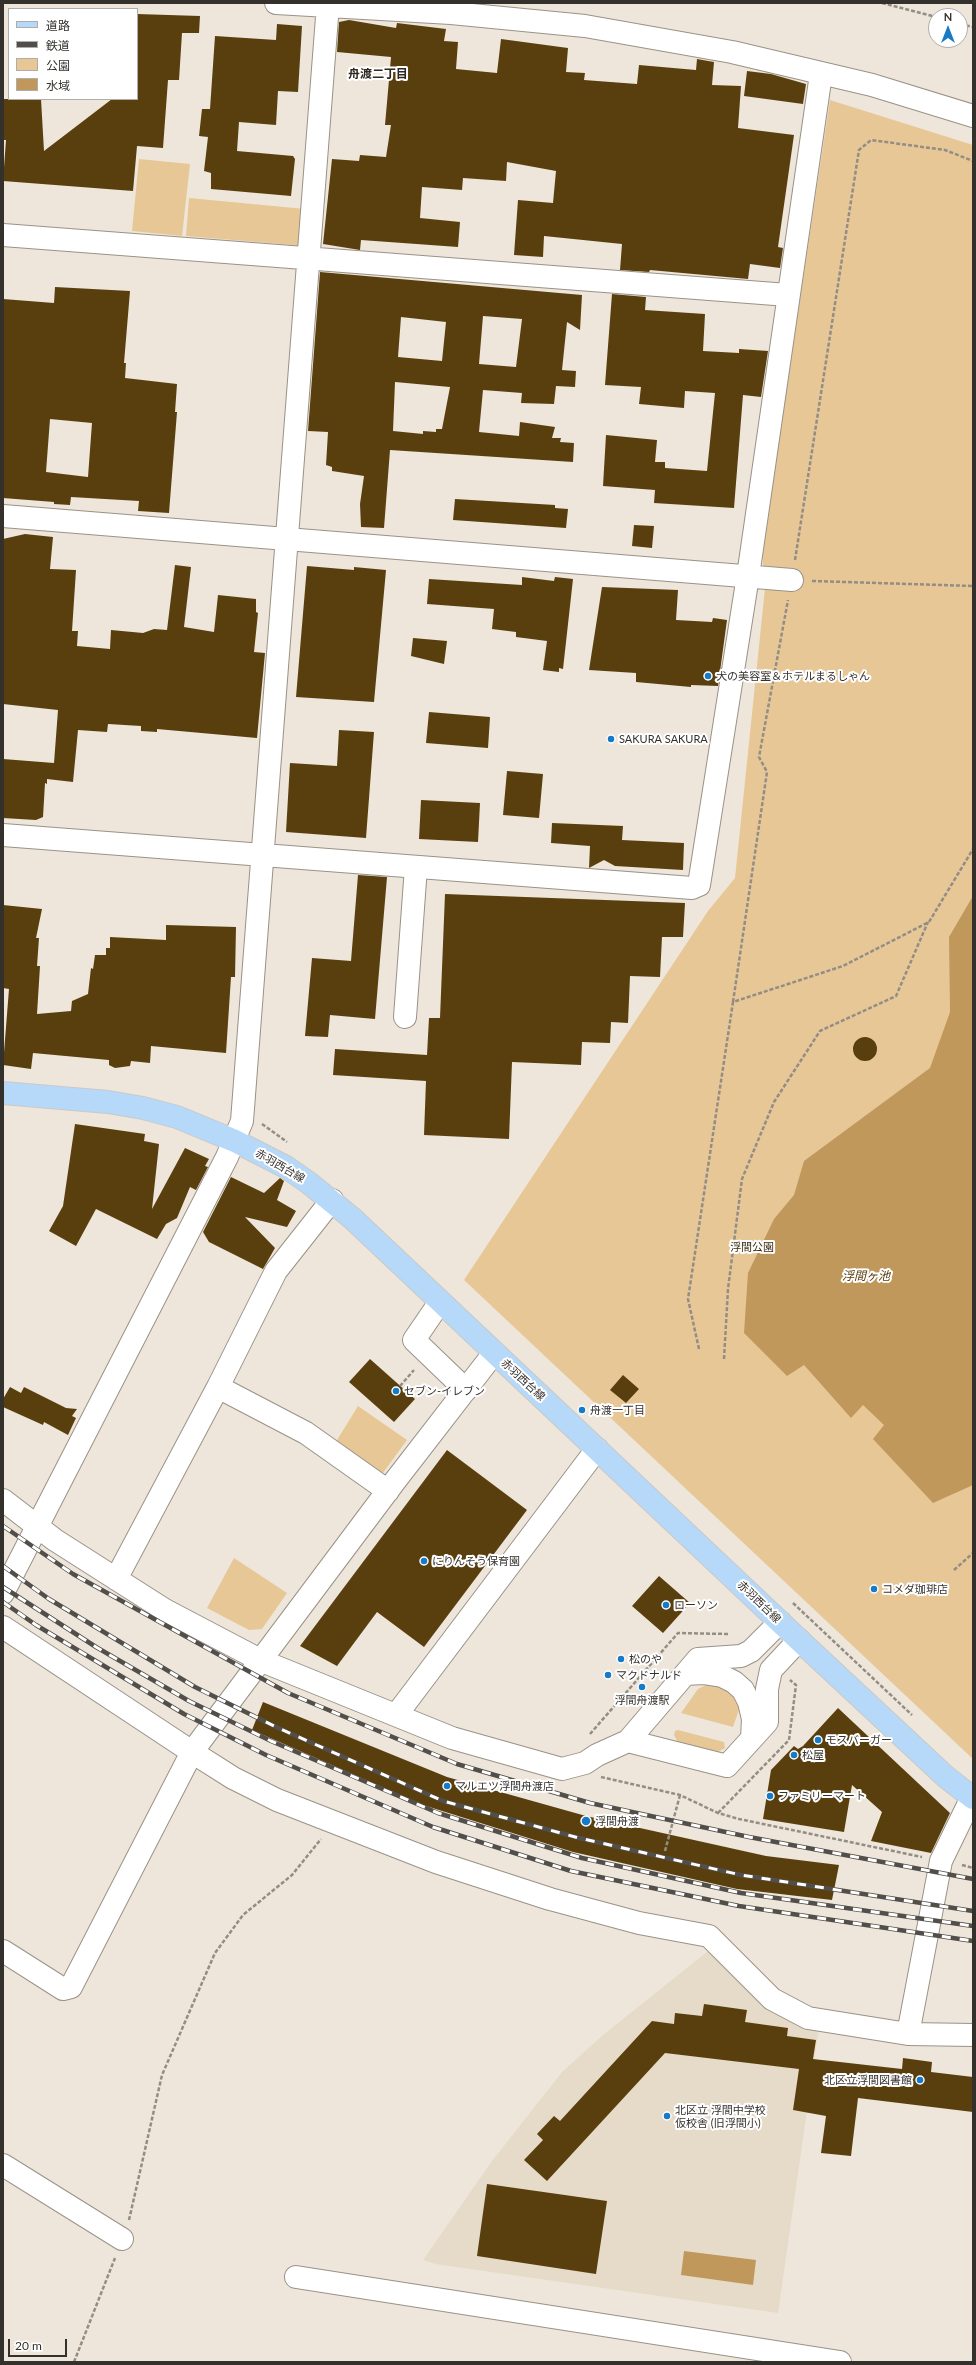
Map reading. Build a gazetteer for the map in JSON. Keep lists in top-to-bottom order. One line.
{"streets":{"main road":["赤羽西台線"]},"districts":["舟渡二丁目"],"water":["浮間ヶ池"],"parks":["浮間公園"],"places":["犬の美容室＆ホテルまるしゃん","SAKURA SAKURA","セブン-イレブン","舟渡一丁目","にりんそう保育園","コメダ珈琲店","ローソン","松のや","マクドナルド","浮間舟渡駅","モスバーガー","松屋","マルエツ浮間舟渡店","ファミリーマート","浮間舟渡","北区立浮間図書館","北区立 浮間中学校 仮校舎 (旧浮間小)"],"legend":["道路","鉄道","公園","水域"],"scale_bar":"20 m","north":"top"}
